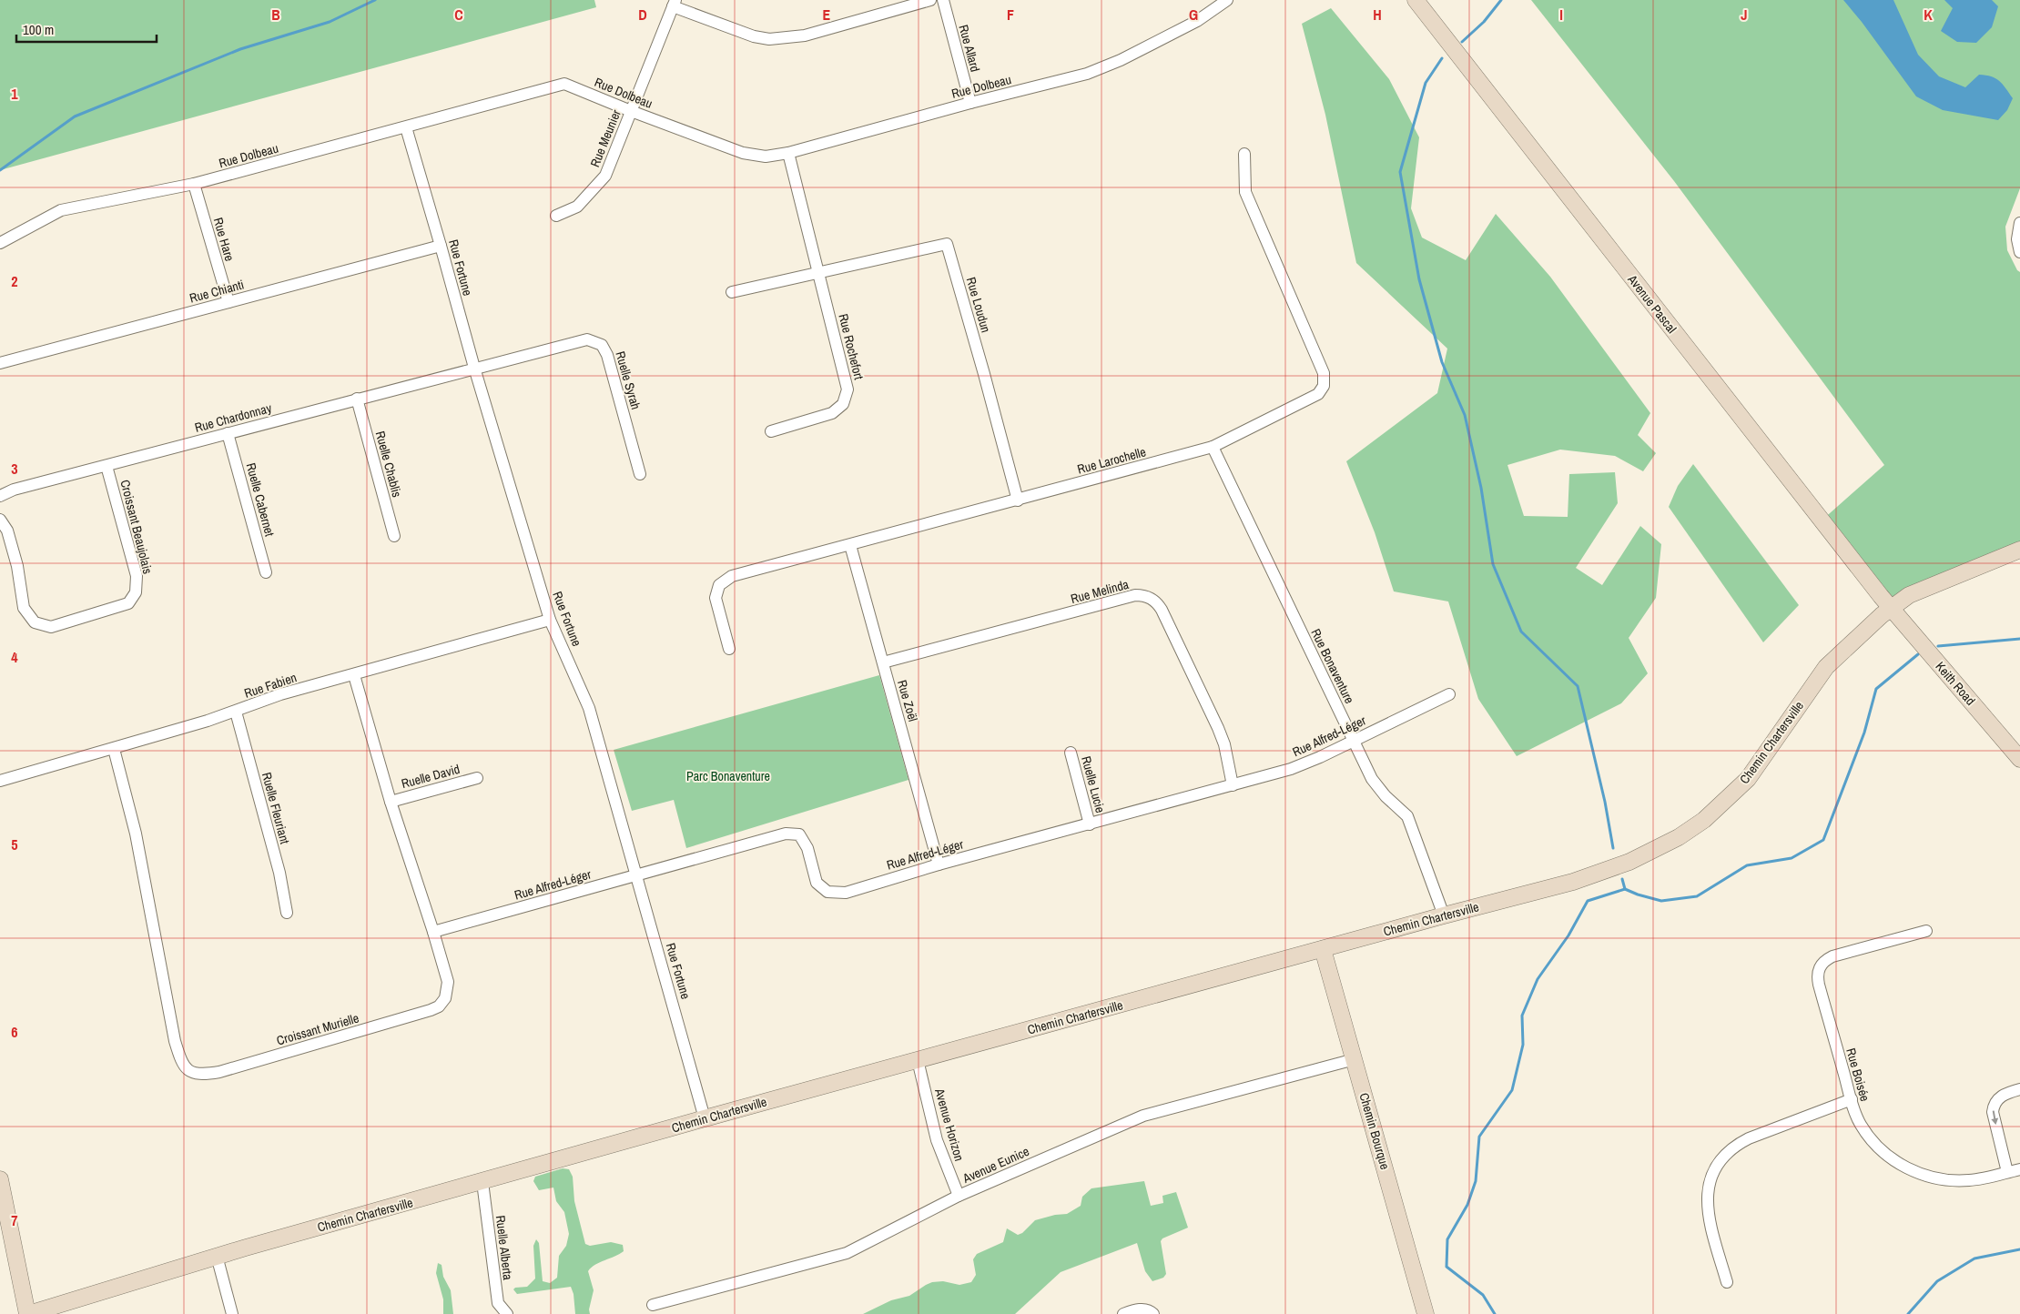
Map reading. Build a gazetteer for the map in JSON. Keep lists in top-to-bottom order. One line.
{"streets":{"street":["Rue Allard","Rue Dolbeau","Rue Meunier","Rue Hare","Rue Fortune","Rue Chianti","Avenue Pascal","Rue Loudun","Rue Rochefort","Ruelle Syrah","Rue Chardonnay","Rue Larochelle","Ruelle Chablis","Ruelle Cabernet","Croissant Beaujolais","Rue Melinda","Rue Bonaventure","Keith Road","Rue Fabien","Rue Zoël","Rue Alfred-Léger","Chemin Chartersville","Ruelle David","Ruelle Lucie","Ruelle Fleuriant","Croissant Murielle","Rue Boisée","Avenue Horizon","Chemin Bourque","Avenue Eunice","Ruelle Alberta"]},"crossings":[["Rue Allard","Rue Dolbeau"],["Rue Dolbeau","Rue Meunier"],["Rue Dolbeau","Rue Hare"],["Rue Dolbeau","Rue Fortune"],["Rue Dolbeau","Rue Rochefort"],["Rue Hare","Rue Chianti"],["Rue Fortune","Rue Chianti"],["Rue Fortune","Ruelle Syrah"],["Rue Fortune","Rue Chardonnay"],["Rue Fortune","Rue Fabien"],["Rue Fortune","Rue Alfred-Léger"],["Rue Fortune","Chemin Chartersville"],["Avenue Pascal","Keith Road"],["Avenue Pascal","Chemin Chartersville"],["Rue Loudun","Rue Rochefort"],["Rue Loudun","Rue Larochelle"],["Ruelle Syrah","Rue Chardonnay"],["Rue Chardonnay","Ruelle Chablis"],["Rue Chardonnay","Ruelle Cabernet"],["Rue Chardonnay","Croissant Beaujolais"],["Rue Larochelle","Rue Bonaventure"],["Rue Larochelle","Rue Zoël"],["Rue Melinda","Rue Zoël"],["Rue Melinda","Rue Alfred-Léger"],["Rue Bonaventure","Rue Alfred-Léger"],["Rue Bonaventure","Chemin Chartersville"],["Keith Road","Chemin Chartersville"],["Rue Fabien","Ruelle Fleuriant"],["Rue Fabien","Croissant Murielle"],["Rue Zoël","Rue Alfred-Léger"],["Rue Alfred-Léger","Ruelle Lucie"],["Rue Alfred-Léger","Croissant Murielle"],["Chemin Chartersville","Avenue Horizon"],["Chemin Chartersville","Chemin Bourque"],["Chemin Chartersville","Ruelle Alberta"],["Ruelle David","Croissant Murielle"],["Avenue Horizon","Avenue Eunice"],["Chemin Bourque","Avenue Eunice"]],"parks":["Parc Bonaventure"],"scale_bar":"100 m","grid":{"columns":["B","C","D","E","F","G","H","I","J","K"],"rows":["1","2","3","4","5","6","7"]}}
